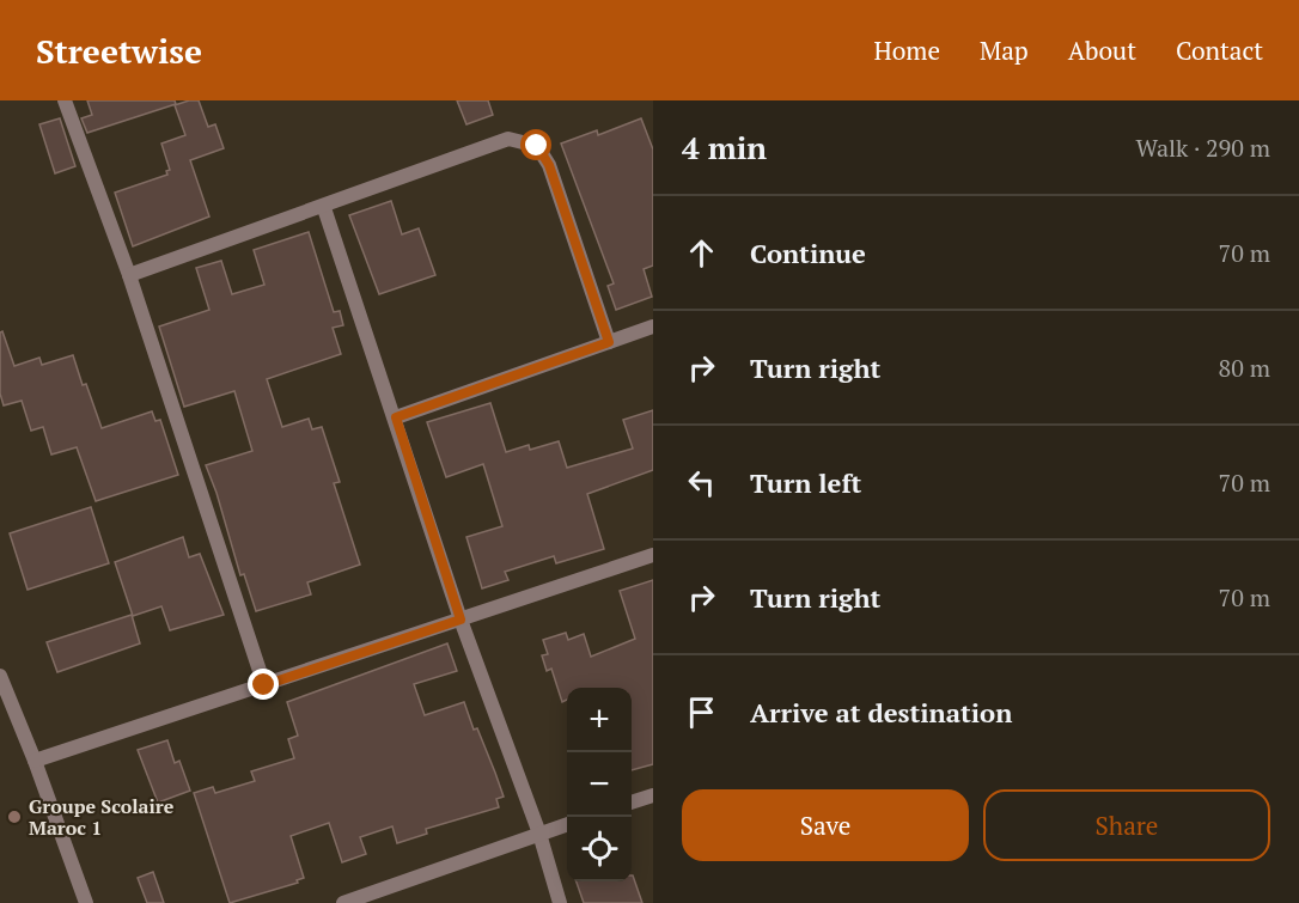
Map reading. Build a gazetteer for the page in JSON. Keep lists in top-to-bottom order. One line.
{"places":["Groupe Scolaire Maroc 1"],"page":{"header":"Streetwise","nav":["Home","Map","About","Contact"],"heading":["4 min","Walk · 290 m"],"list":[["Continue","70 m"],["Turn right","80 m"],["Turn left","70 m"],["Turn right","70 m"],"Arrive at destination"],"map_buttons":["+","−"],"buttons":["Save","Share"]}}
